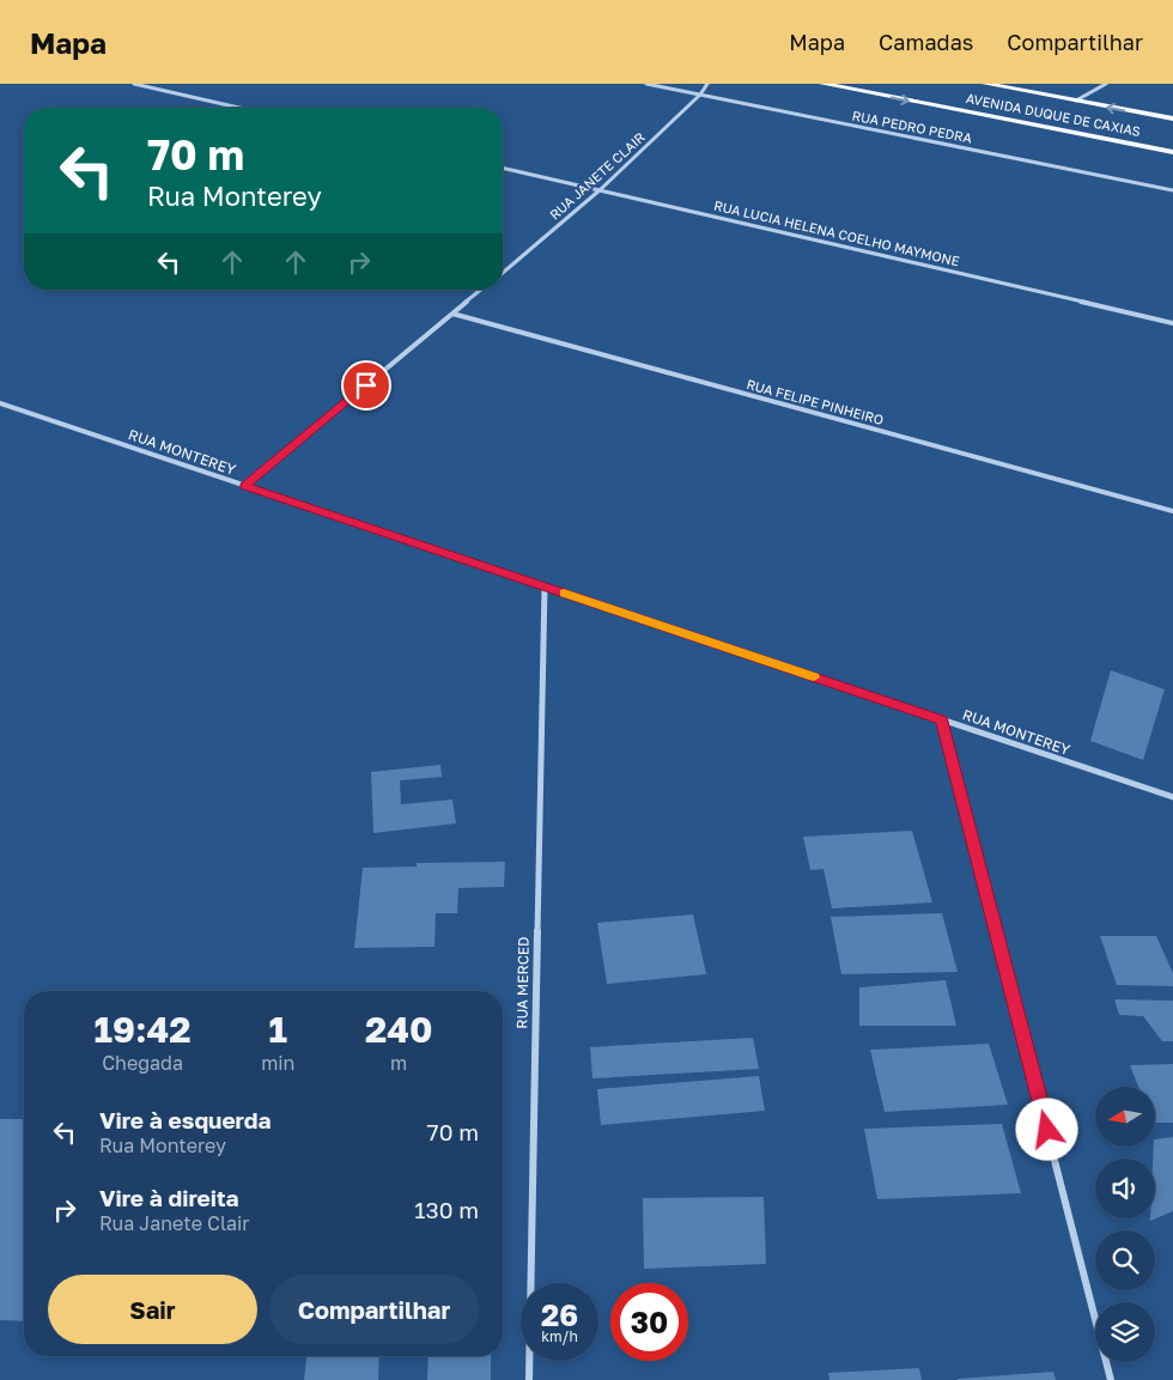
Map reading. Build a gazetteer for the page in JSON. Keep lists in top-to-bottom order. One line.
{"streets":{"main road":["AVENIDA DUQUE DE CAXIAS"],"street":["RUA PEDRO PEDRA","RUA JANETE CLAIR","RUA LUCIA HELENA COELHO MAYMONE","RUA FELIPE PINHEIRO","RUA MONTEREY","RUA MERCED"]},"crossings":[["RUA PEDRO PEDRA","RUA JANETE CLAIR"],["RUA JANETE CLAIR","RUA LUCIA HELENA COELHO MAYMONE"],["RUA MONTEREY","RUA MERCED"]],"north":"left","page":{"header":"Mapa","nav":["Mapa","Camadas","Compartilhar"],"turn":["70 m","Rua Monterey"],"eta":["19:42","Chegada","1","min","240","m"],"list":[{"name":"Vire à esquerda","note":"Rua Monterey","value":"70 m"},{"name":"Vire à direita","note":"Rua Janete Clair","value":"130 m"}],"buttons":["Sair","Compartilhar"],"speed":"26 km/h","limit":"30"}}
